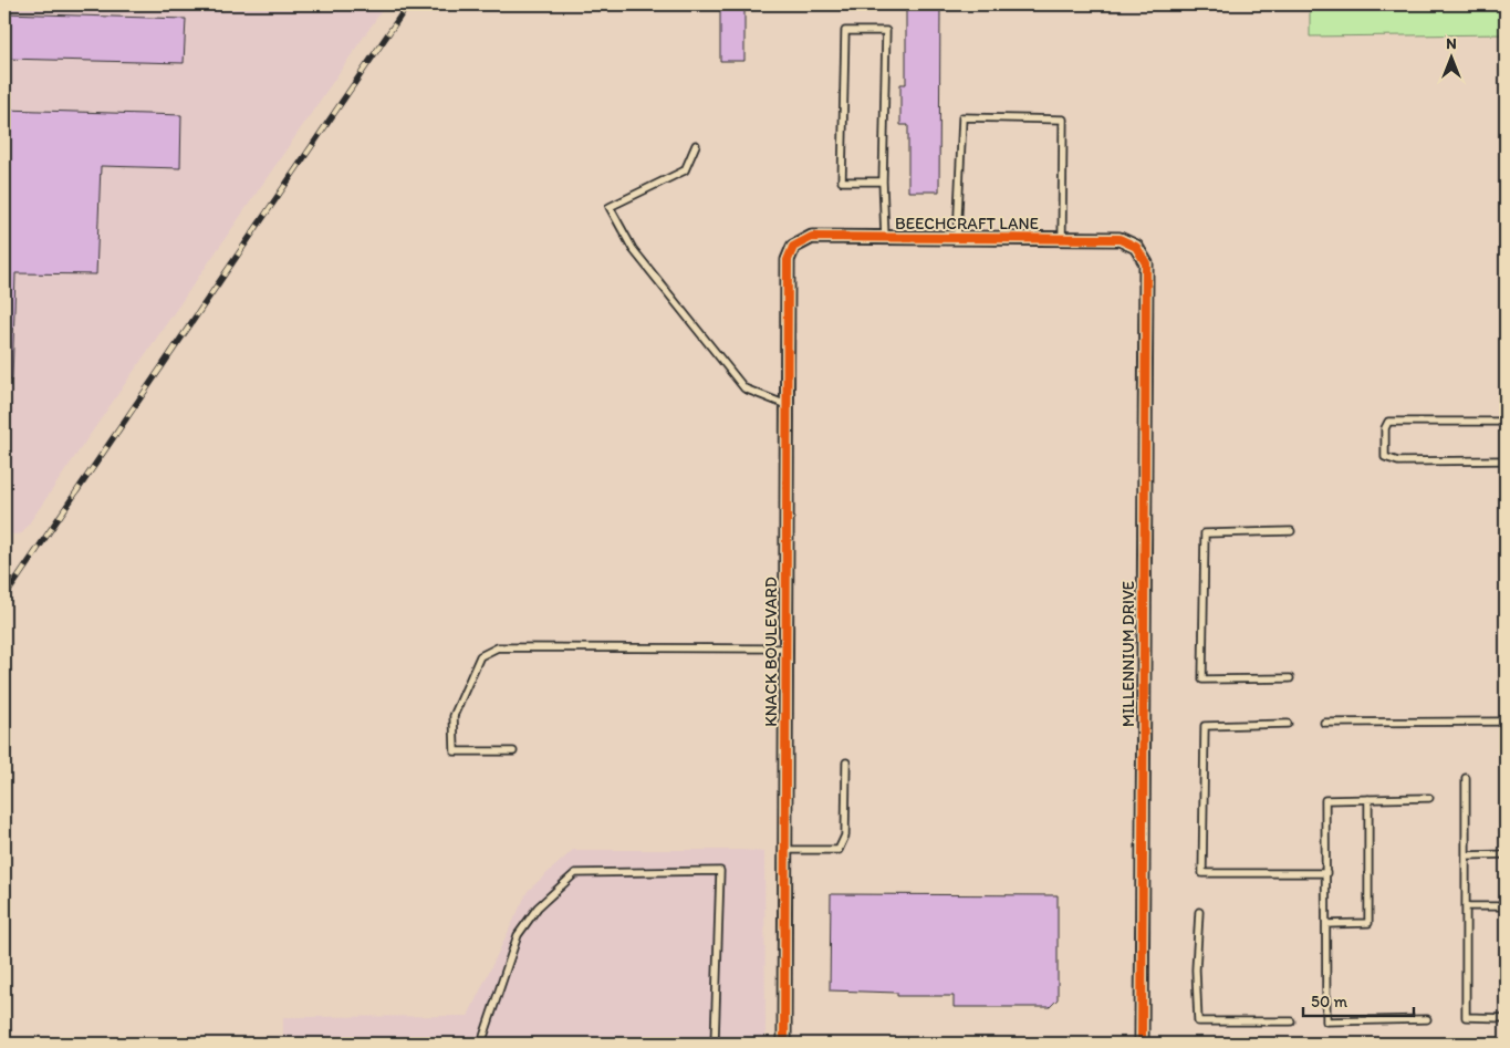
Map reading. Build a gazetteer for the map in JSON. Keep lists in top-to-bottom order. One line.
{"streets":{"street":["BEECHCRAFT LANE","KNACK BOULEVARD","MILLENNIUM DRIVE"]},"crossings":[["BEECHCRAFT LANE","KNACK BOULEVARD"],["BEECHCRAFT LANE","MILLENNIUM DRIVE"]],"scale_bar":"50 m","north":"top"}
